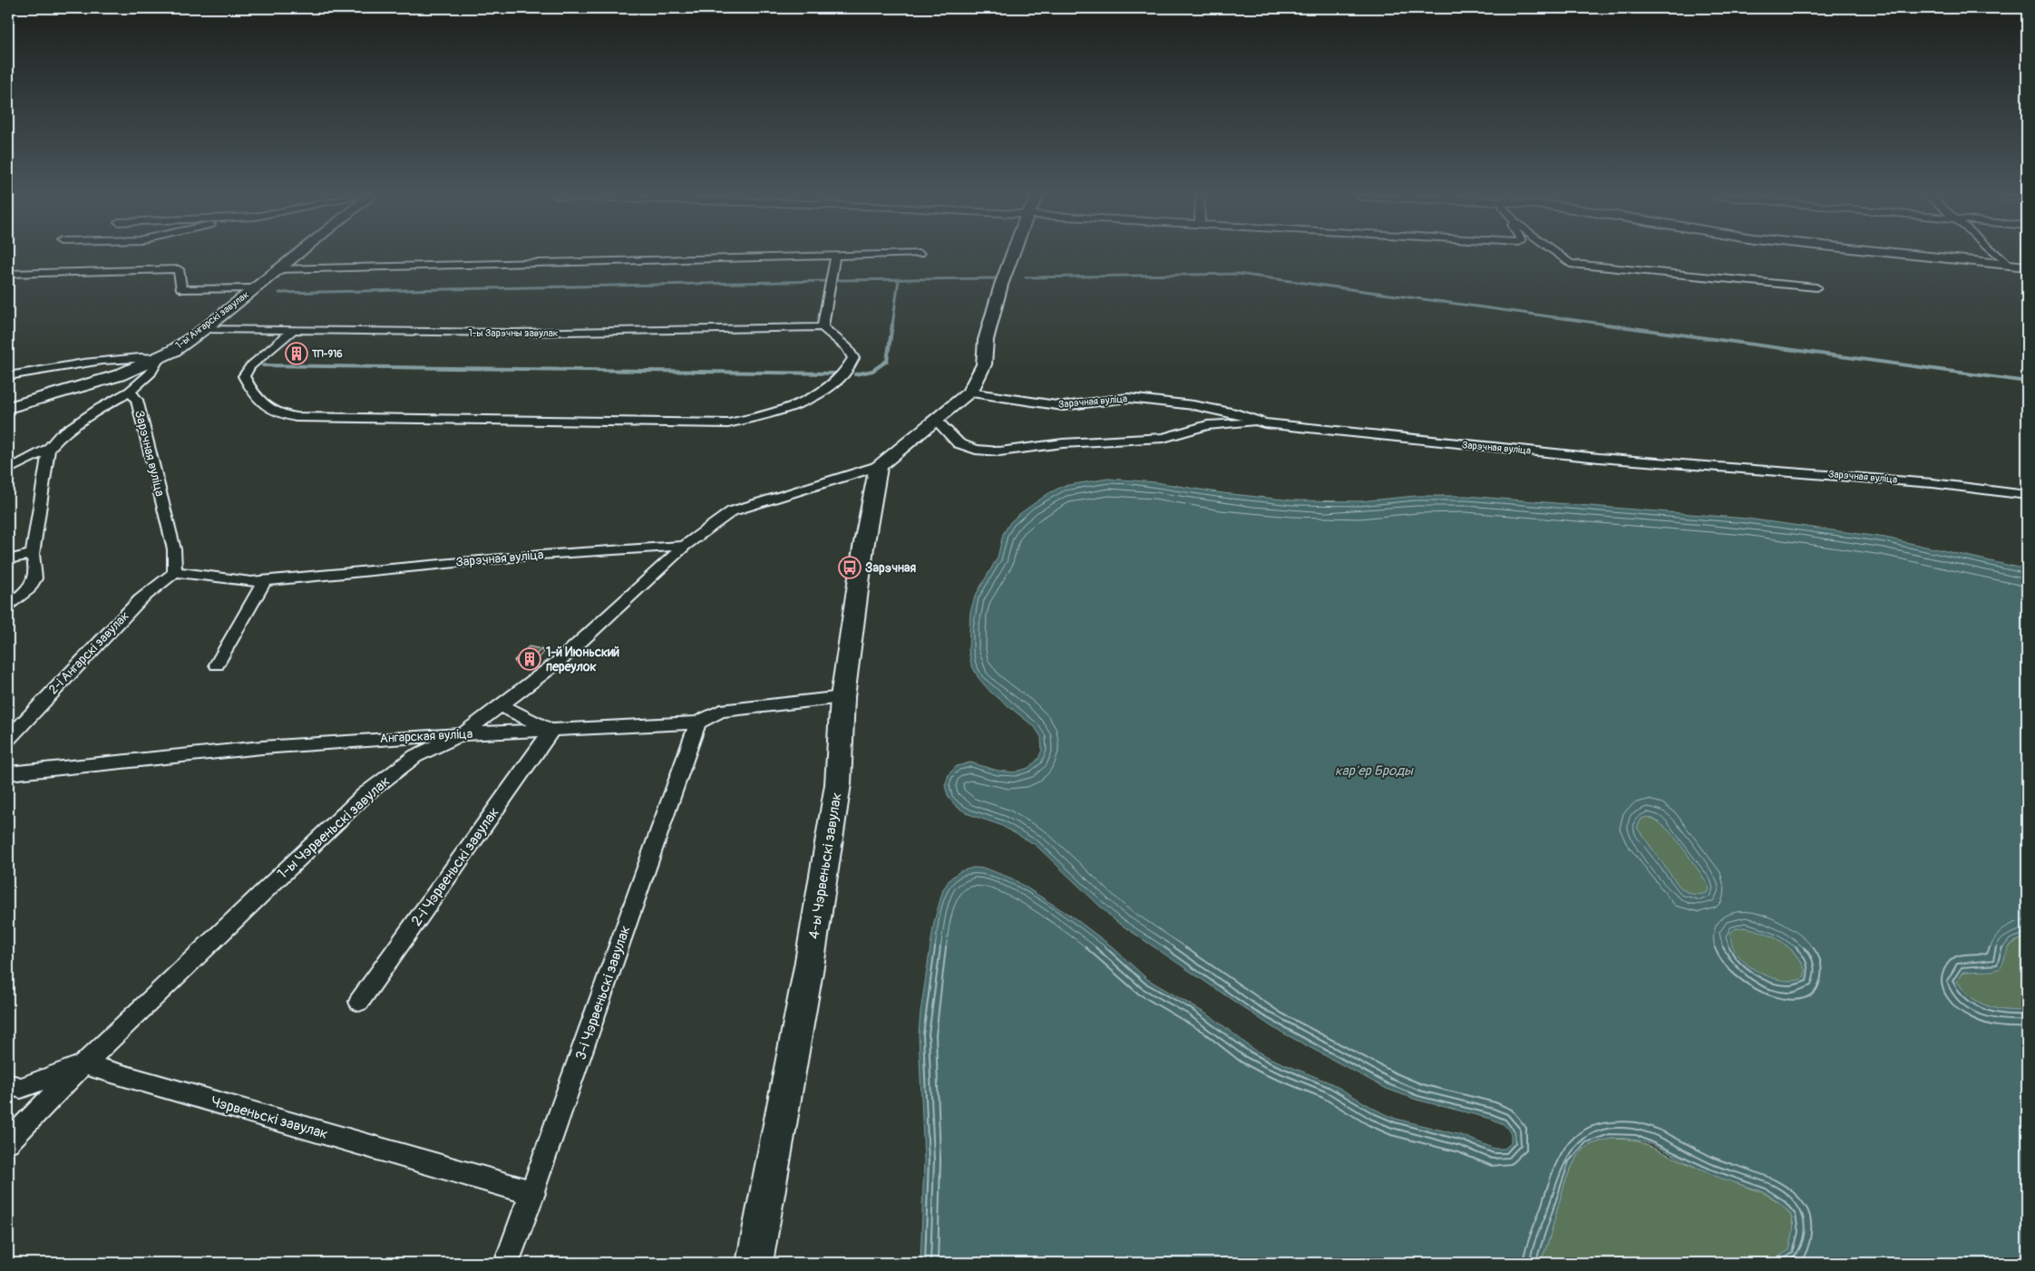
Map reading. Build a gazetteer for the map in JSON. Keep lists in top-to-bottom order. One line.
{"streets":{"street":["1-ы Ангарскі завулак","1-ы Зарэчны завулак","Зарэчная вуліца","2-і Ангарскі завулак","Ангарская вуліца","1-ы Чэрвеньскі завулак","4-ы Чэрвеньскі завулак","2-і Чэрвеньскі завулак","3-і Чэрвеньскі завулак","Чэрвеньскі завулак"]},"crossings":[["1-ы Ангарскі завулак","1-ы Зарэчны завулак"],["1-ы Ангарскі завулак","Зарэчная вуліца"],["Зарэчная вуліца","2-і Ангарскі завулак"],["Зарэчная вуліца","1-ы Чэрвеньскі завулак"],["Ангарская вуліца","1-ы Чэрвеньскі завулак"],["Ангарская вуліца","4-ы Чэрвеньскі завулак"],["Ангарская вуліца","2-і Чэрвеньскі завулак"],["Ангарская вуліца","3-і Чэрвеньскі завулак"],["1-ы Чэрвеньскі завулак","Чэрвеньскі завулак"],["3-і Чэрвеньскі завулак","Чэрвеньскі завулак"]],"water":["карʼер Броды"],"places":{"building":["ТП-916","1-й Июньский переулок"],"bus stop":["Зарэчная"]}}
